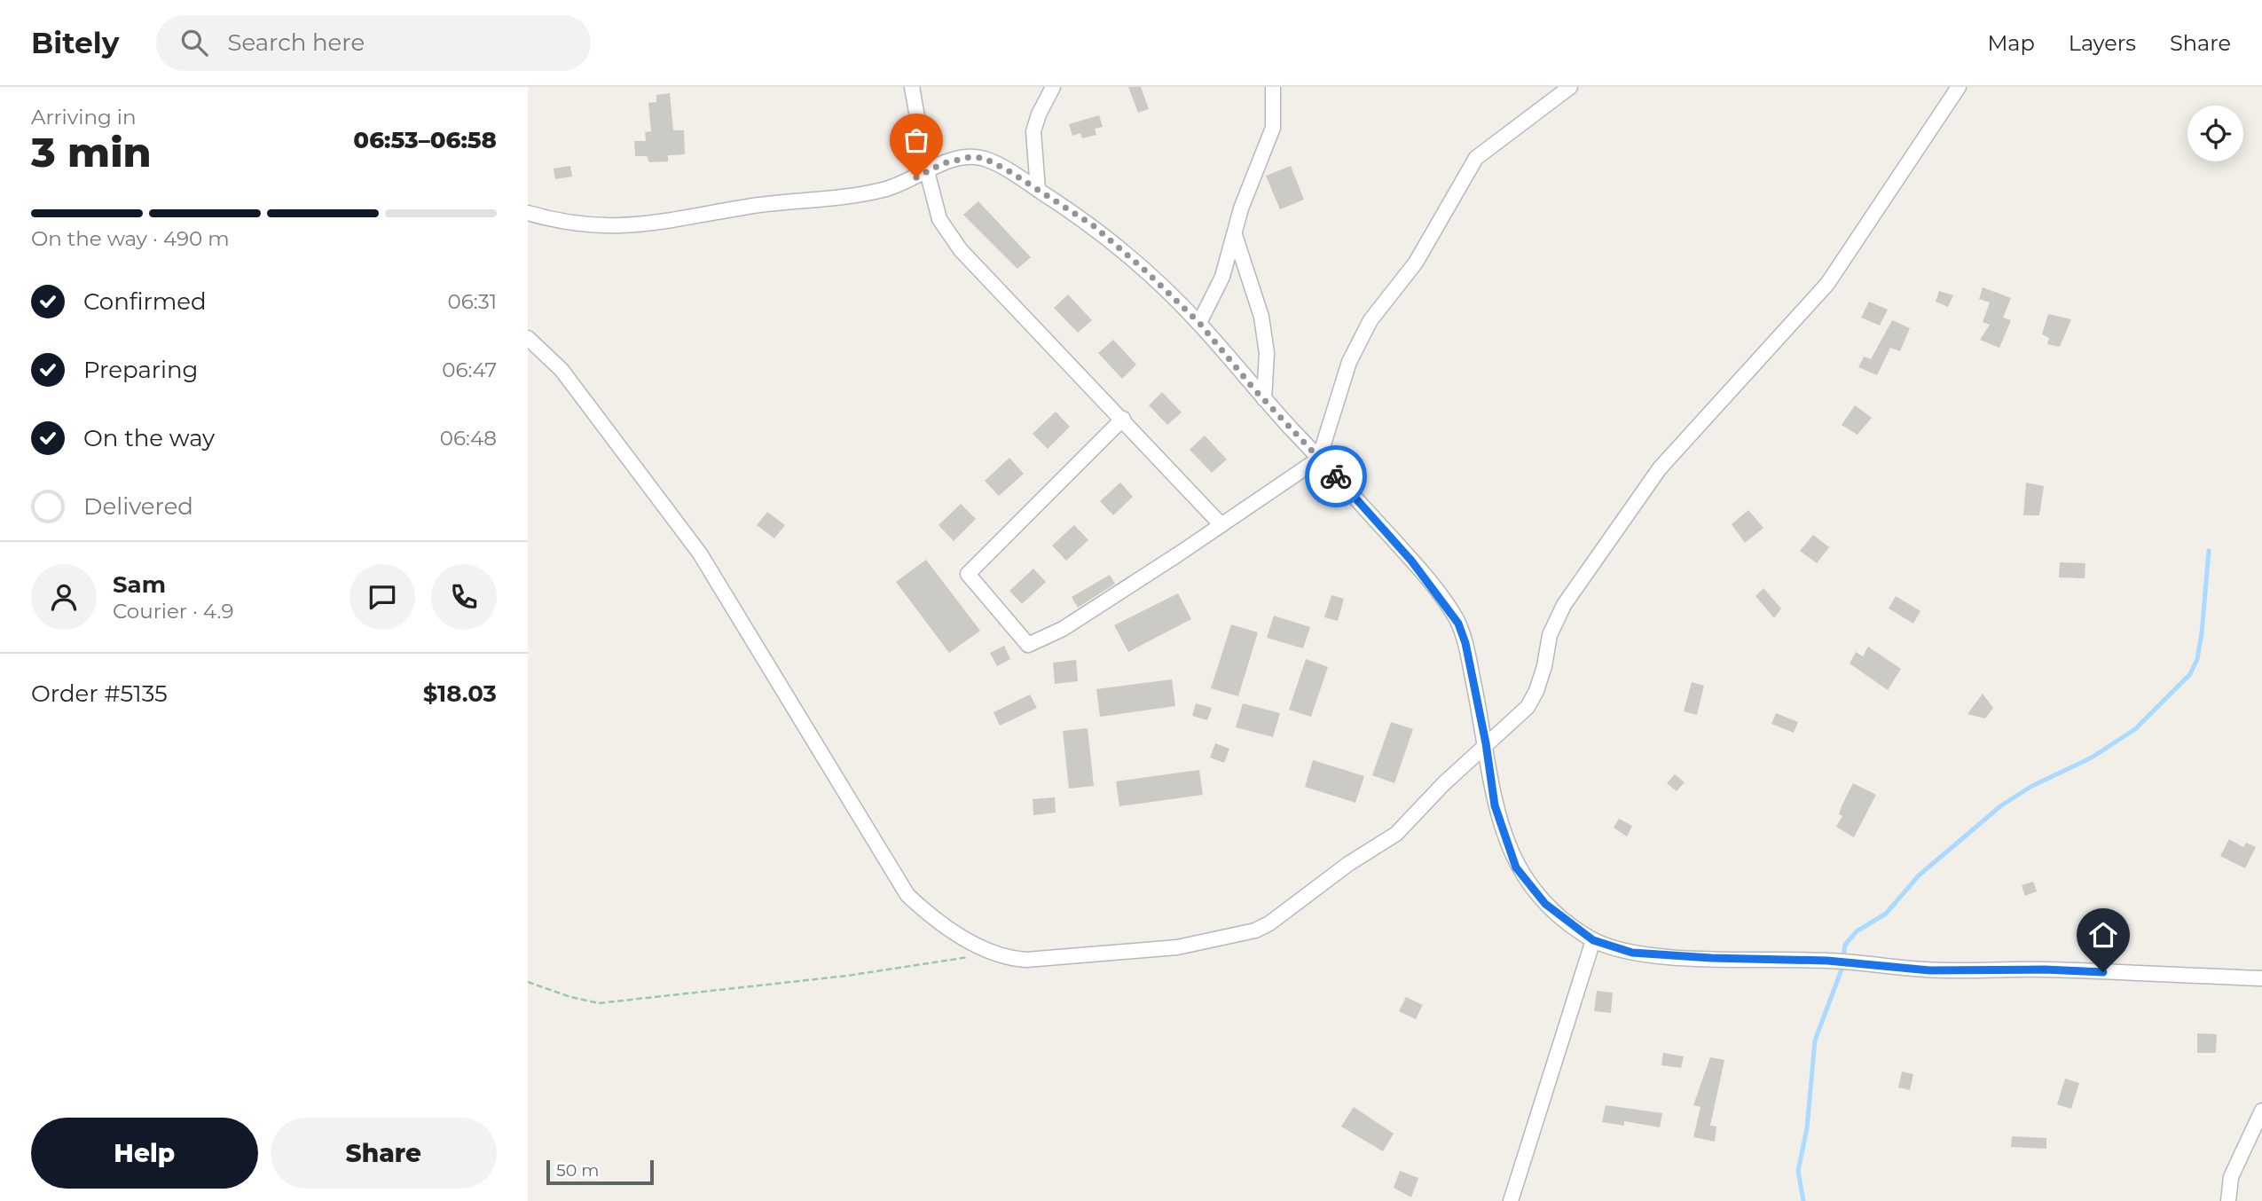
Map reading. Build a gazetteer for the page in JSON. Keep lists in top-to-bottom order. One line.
{"scale_bar":"50 m","page":{"header":"Bitely","search":"Search here","nav":["Map","Layers","Share"],"heading":["3 min","Arriving in","06:53–06:58"],"panel":["Sam","Courier · 4.9","Order #5135","$18.03"],"bar":"On the way · 490 m","list":[["Confirmed","06:31"],["Preparing","06:47"],["On the way","06:48"],"Delivered"],"buttons":["Help","Share"],"scale":"50 m"}}
